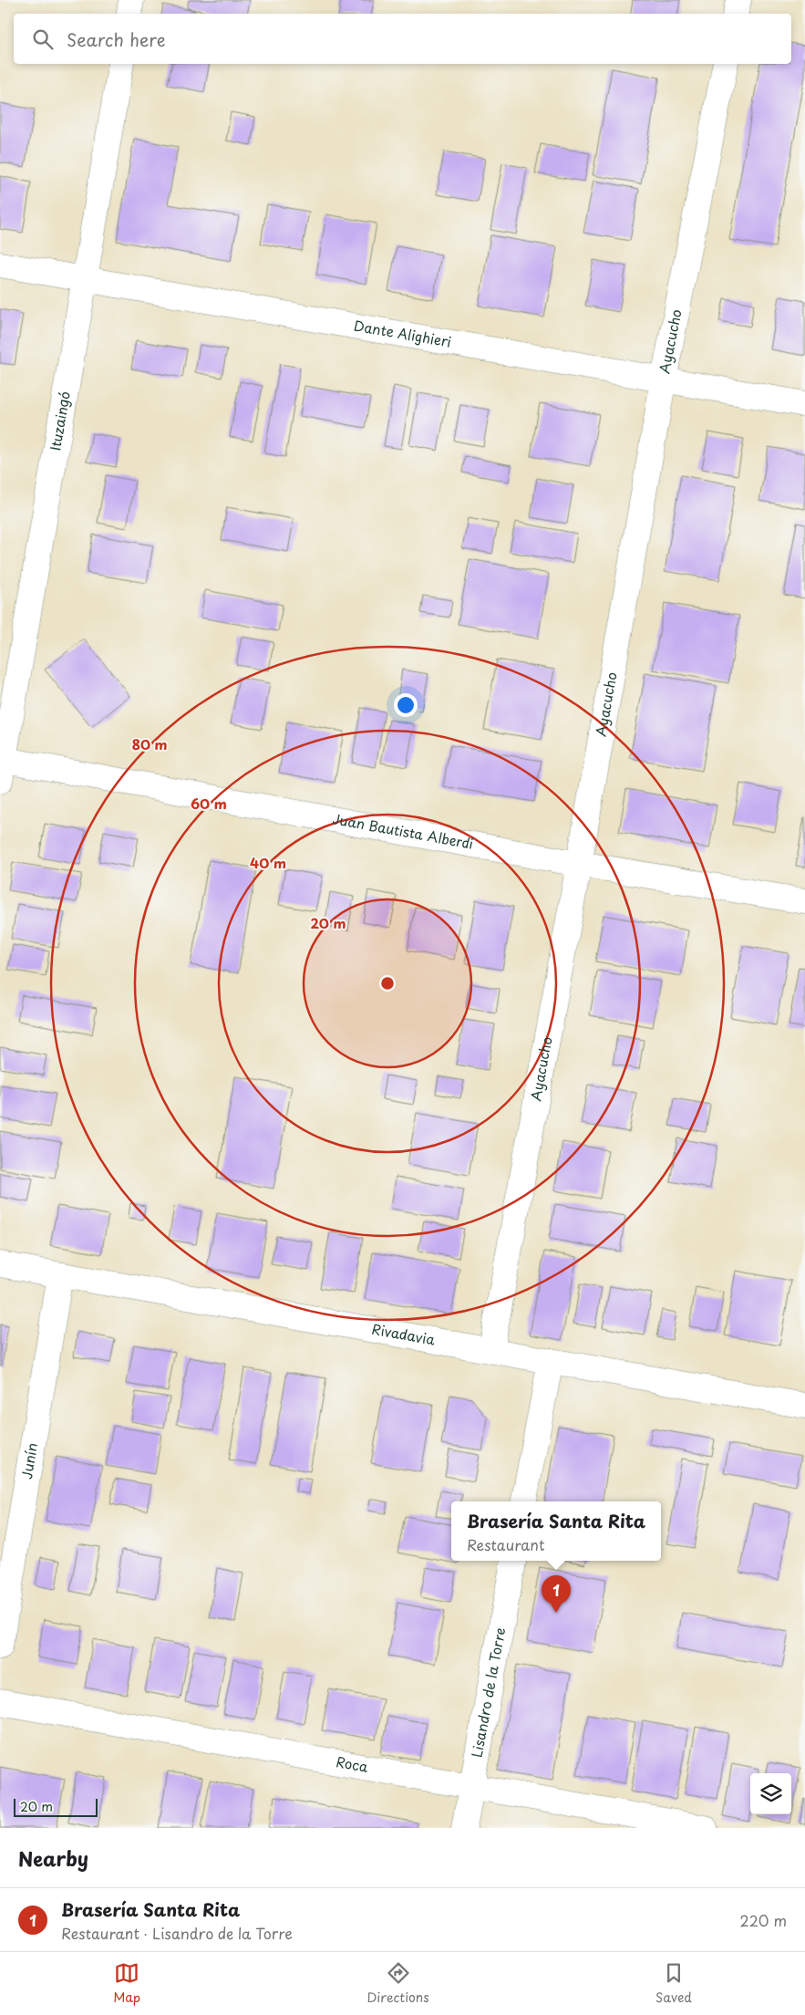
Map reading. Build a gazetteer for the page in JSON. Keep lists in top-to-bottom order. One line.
{"streets":{"street":["Dante Alighieri","Ayacucho","Ituzaingó","Juan Bautista Alberdi","Rivadavia","Junín","Lisandro de la Torre","Roca"]},"crossings":[["Dante Alighieri","Ayacucho"],["Dante Alighieri","Ituzaingó"],["Ayacucho","Juan Bautista Alberdi"],["Ayacucho","Rivadavia"],["Ituzaingó","Juan Bautista Alberdi"],["Rivadavia","Junín"],["Lisandro de la Torre","Roca"]],"scale_bar":"20 m","page":{"search":"Search here","popup":["Brasería Santa Rita","Restaurant"],"pins":"1","scale":"20 m","heading":"Nearby","list":[{"mark":"1","name":"Brasería Santa Rita","note":"Restaurant · Lisandro de la Torre","value":"220 m"}],"nav":["Map","Directions","Saved"]},"rings":["80 m","60 m","40 m","20 m"]}
